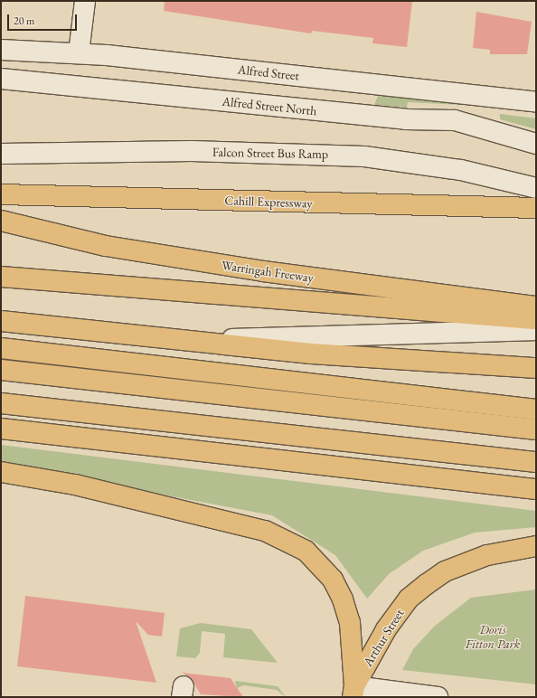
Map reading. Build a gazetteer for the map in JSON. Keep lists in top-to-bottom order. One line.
{"streets":{"main road":["Cahill Expressway","Warringah Freeway","Arthur Street"],"street":["Alfred Street","Alfred Street North","Falcon Street Bus Ramp"]},"parks":["Doris Fitton Park"],"scale_bar":"20 m"}
